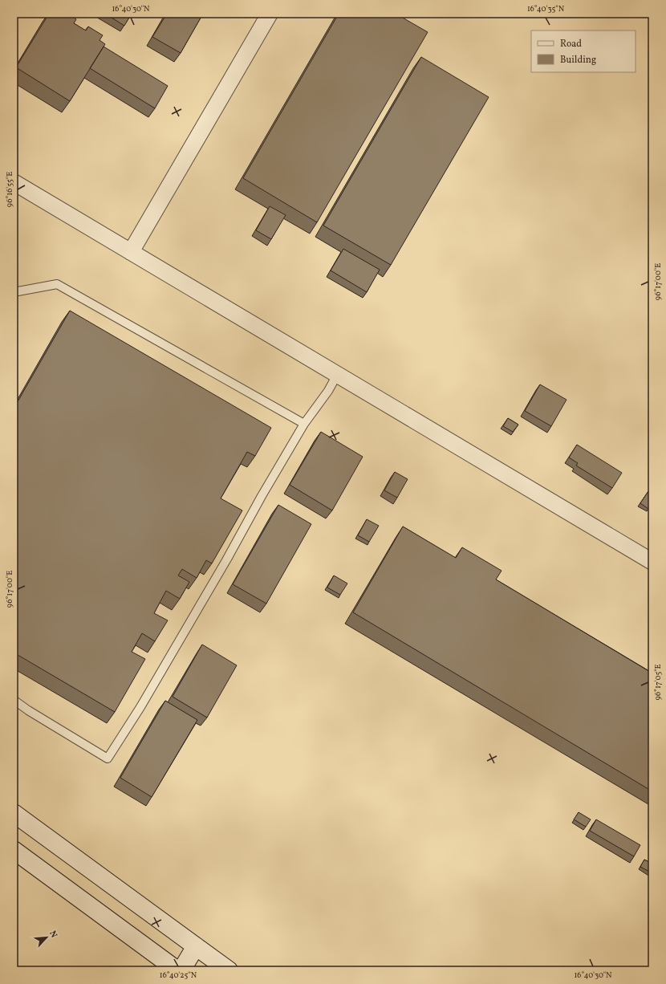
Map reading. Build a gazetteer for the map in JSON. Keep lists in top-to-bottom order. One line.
{"legend":["Road","Building"],"north":"top right","coordinates":["16°40'30\"N","16°40'35\"N","96°16'55\"E","96°17'00\"E","96°17'05\"E","16°40'25\"N"]}
